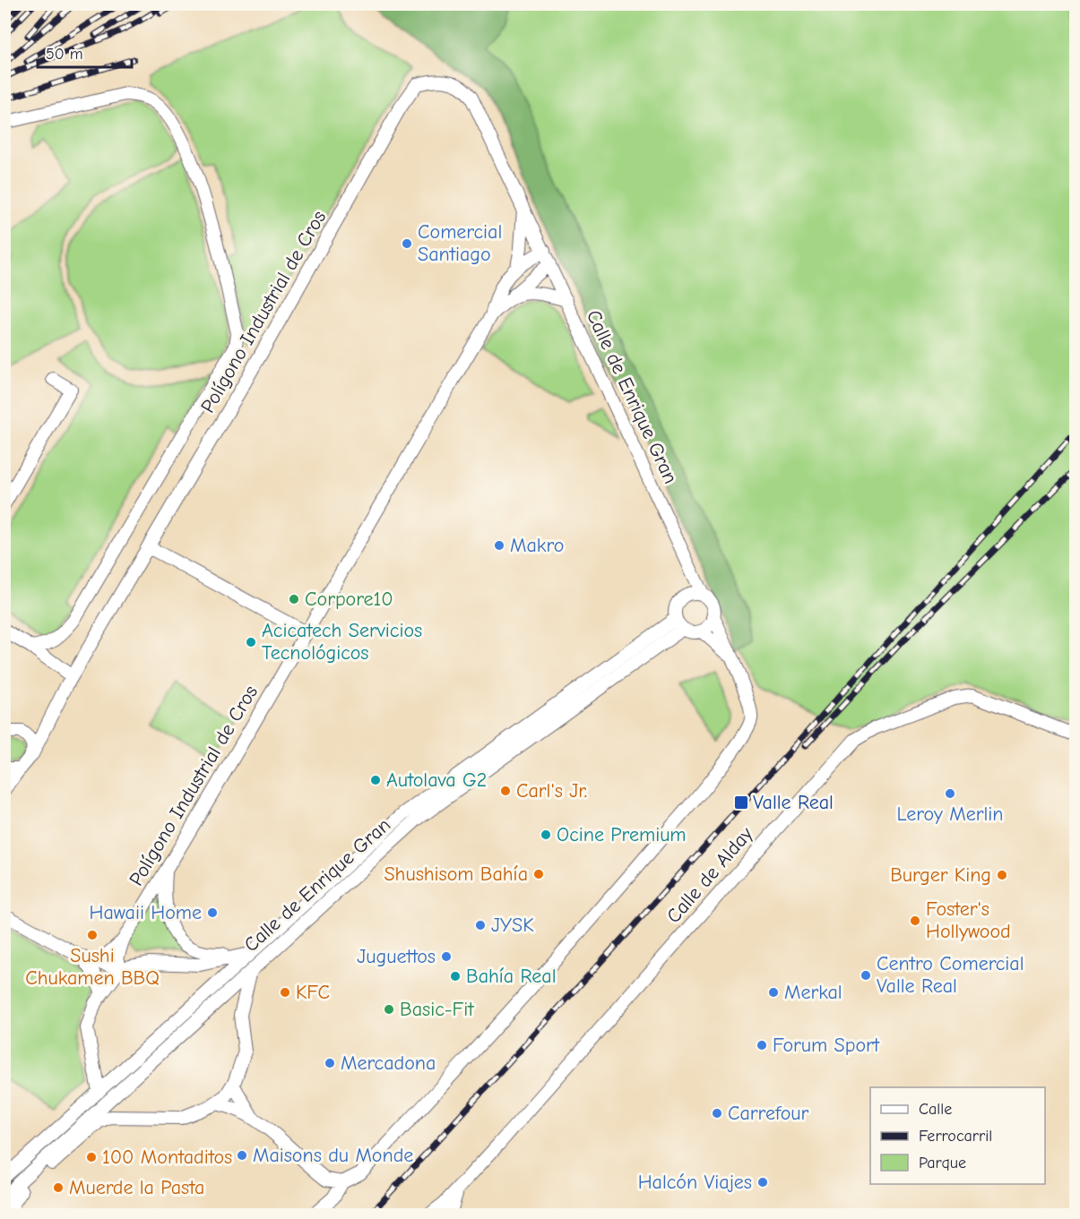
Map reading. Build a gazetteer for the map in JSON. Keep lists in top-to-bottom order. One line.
{"streets":{"street":["Polígono Industrial de Cros","Calle de Enrique Gran","Calle de Alday"]},"crossings":[["Polígono Industrial de Cros","Calle de Enrique Gran"]],"places":{"other":["Comercial Santiago","Makro","Corpore10","Acicatech Servicios Tecnológicos","Autolava G2","Carl's Jr.","Leroy Merlin","Ocine Premium","Shushisom Bahía","Burger King","Hawaii Home","Foster's Hollywood","JYSK","Sushi Chukamen BBQ","Juguettos","Centro Comercial Valle Real","Bahía Real","KFC","Merkal","Basic-Fit","Forum Sport","Mercadona","Carrefour","Maisons du Monde","100 Montaditos","Halcón Viajes","Muerde la Pasta"],"transit":["Valle Real"]},"legend":["Calle","Ferrocarril","Parque"],"scale_bar":"50 m"}
